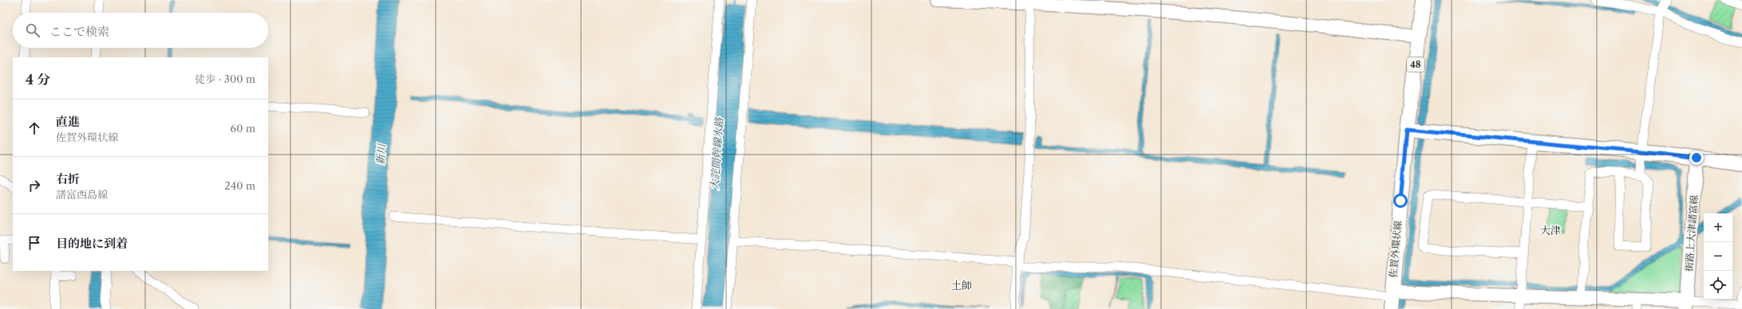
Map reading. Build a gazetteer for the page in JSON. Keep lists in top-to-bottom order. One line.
{"streets":{"main road":["48","佐賀外環状線"],"street":["街路上大津諸富線"]},"districts":["大津","土師"],"water":["大詫間幹線水路","新川"],"page":{"search":"ここで検索","heading":["4 分","徒歩 · 300 m"],"list":[["直進","佐賀外環状線","60 m"],["右折","諸富西島線","240 m"],"目的地に到着"],"map_buttons":["+","−"]}}
